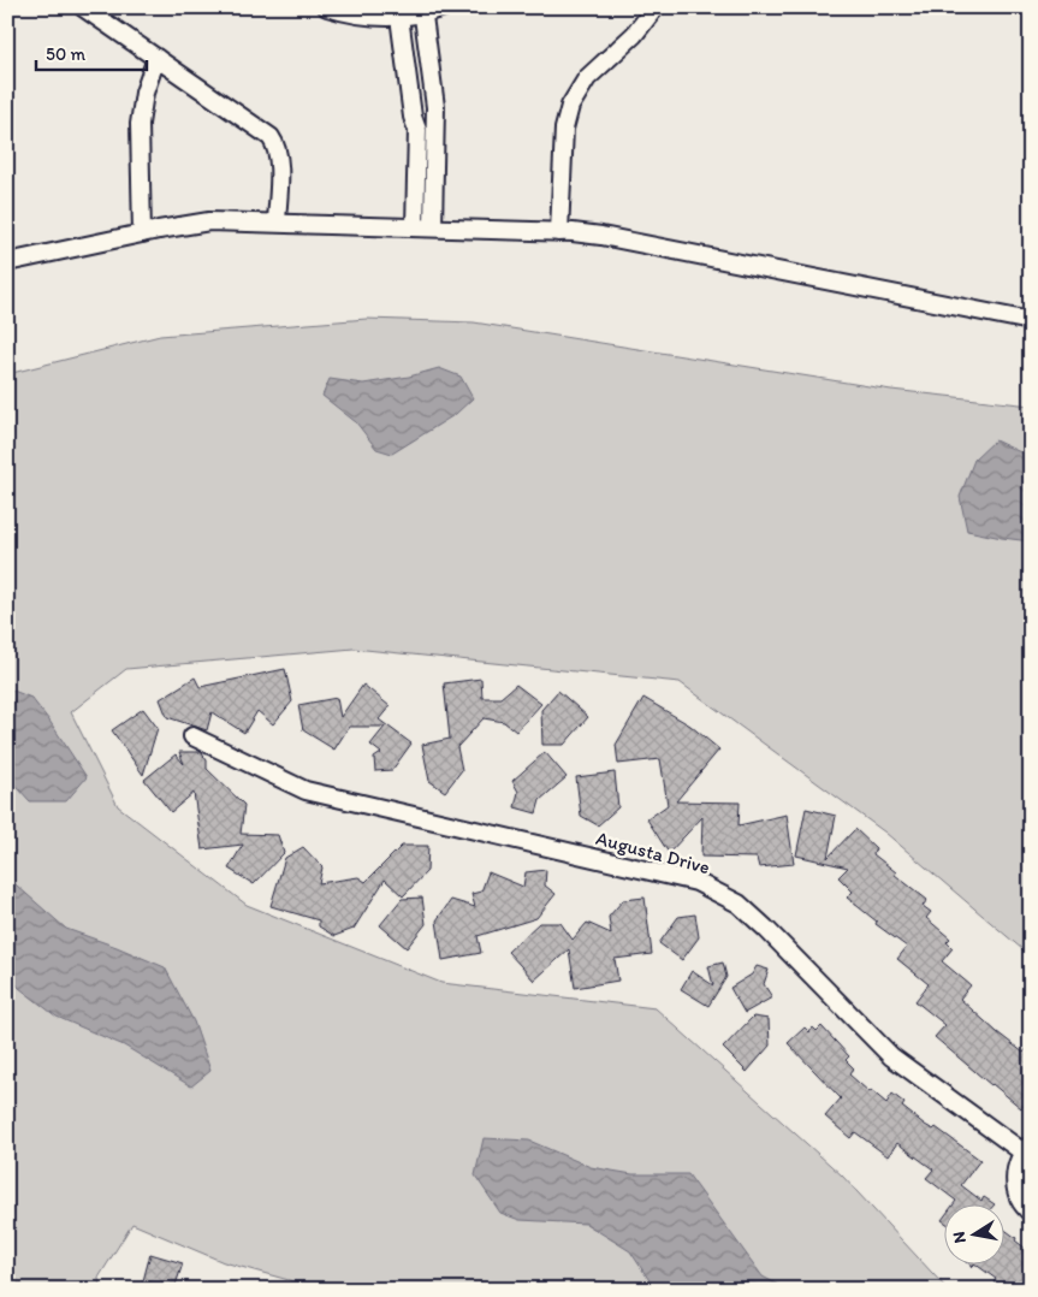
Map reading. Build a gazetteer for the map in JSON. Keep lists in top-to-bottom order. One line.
{"streets":{"street":["Augusta Drive"]},"scale_bar":"50 m","north":"left"}
